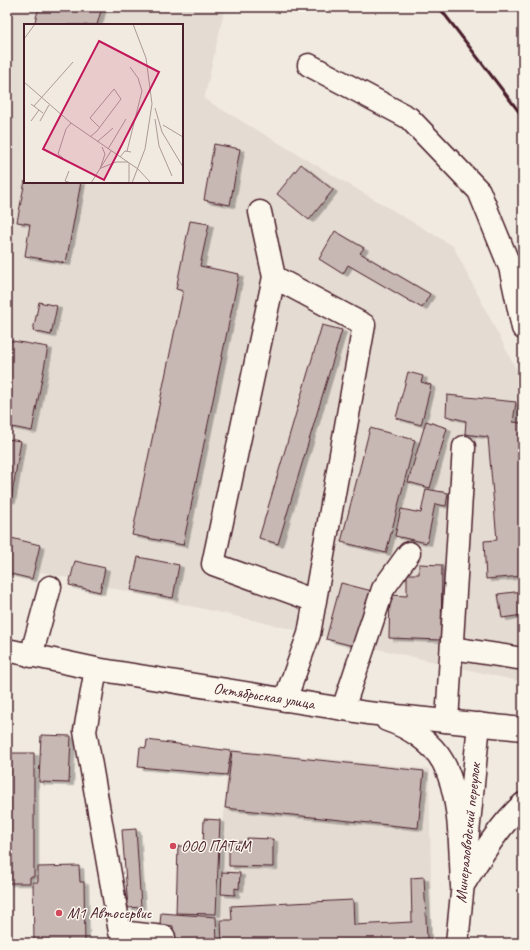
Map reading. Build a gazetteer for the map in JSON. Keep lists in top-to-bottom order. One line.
{"streets":{"main road":["Октябрьская улица","Минераловодский переулок"]},"crossings":[["Октябрьская улица","Минераловодский переулок"]],"places":["ООО ПАТиМ","М1 Автосервис"]}
